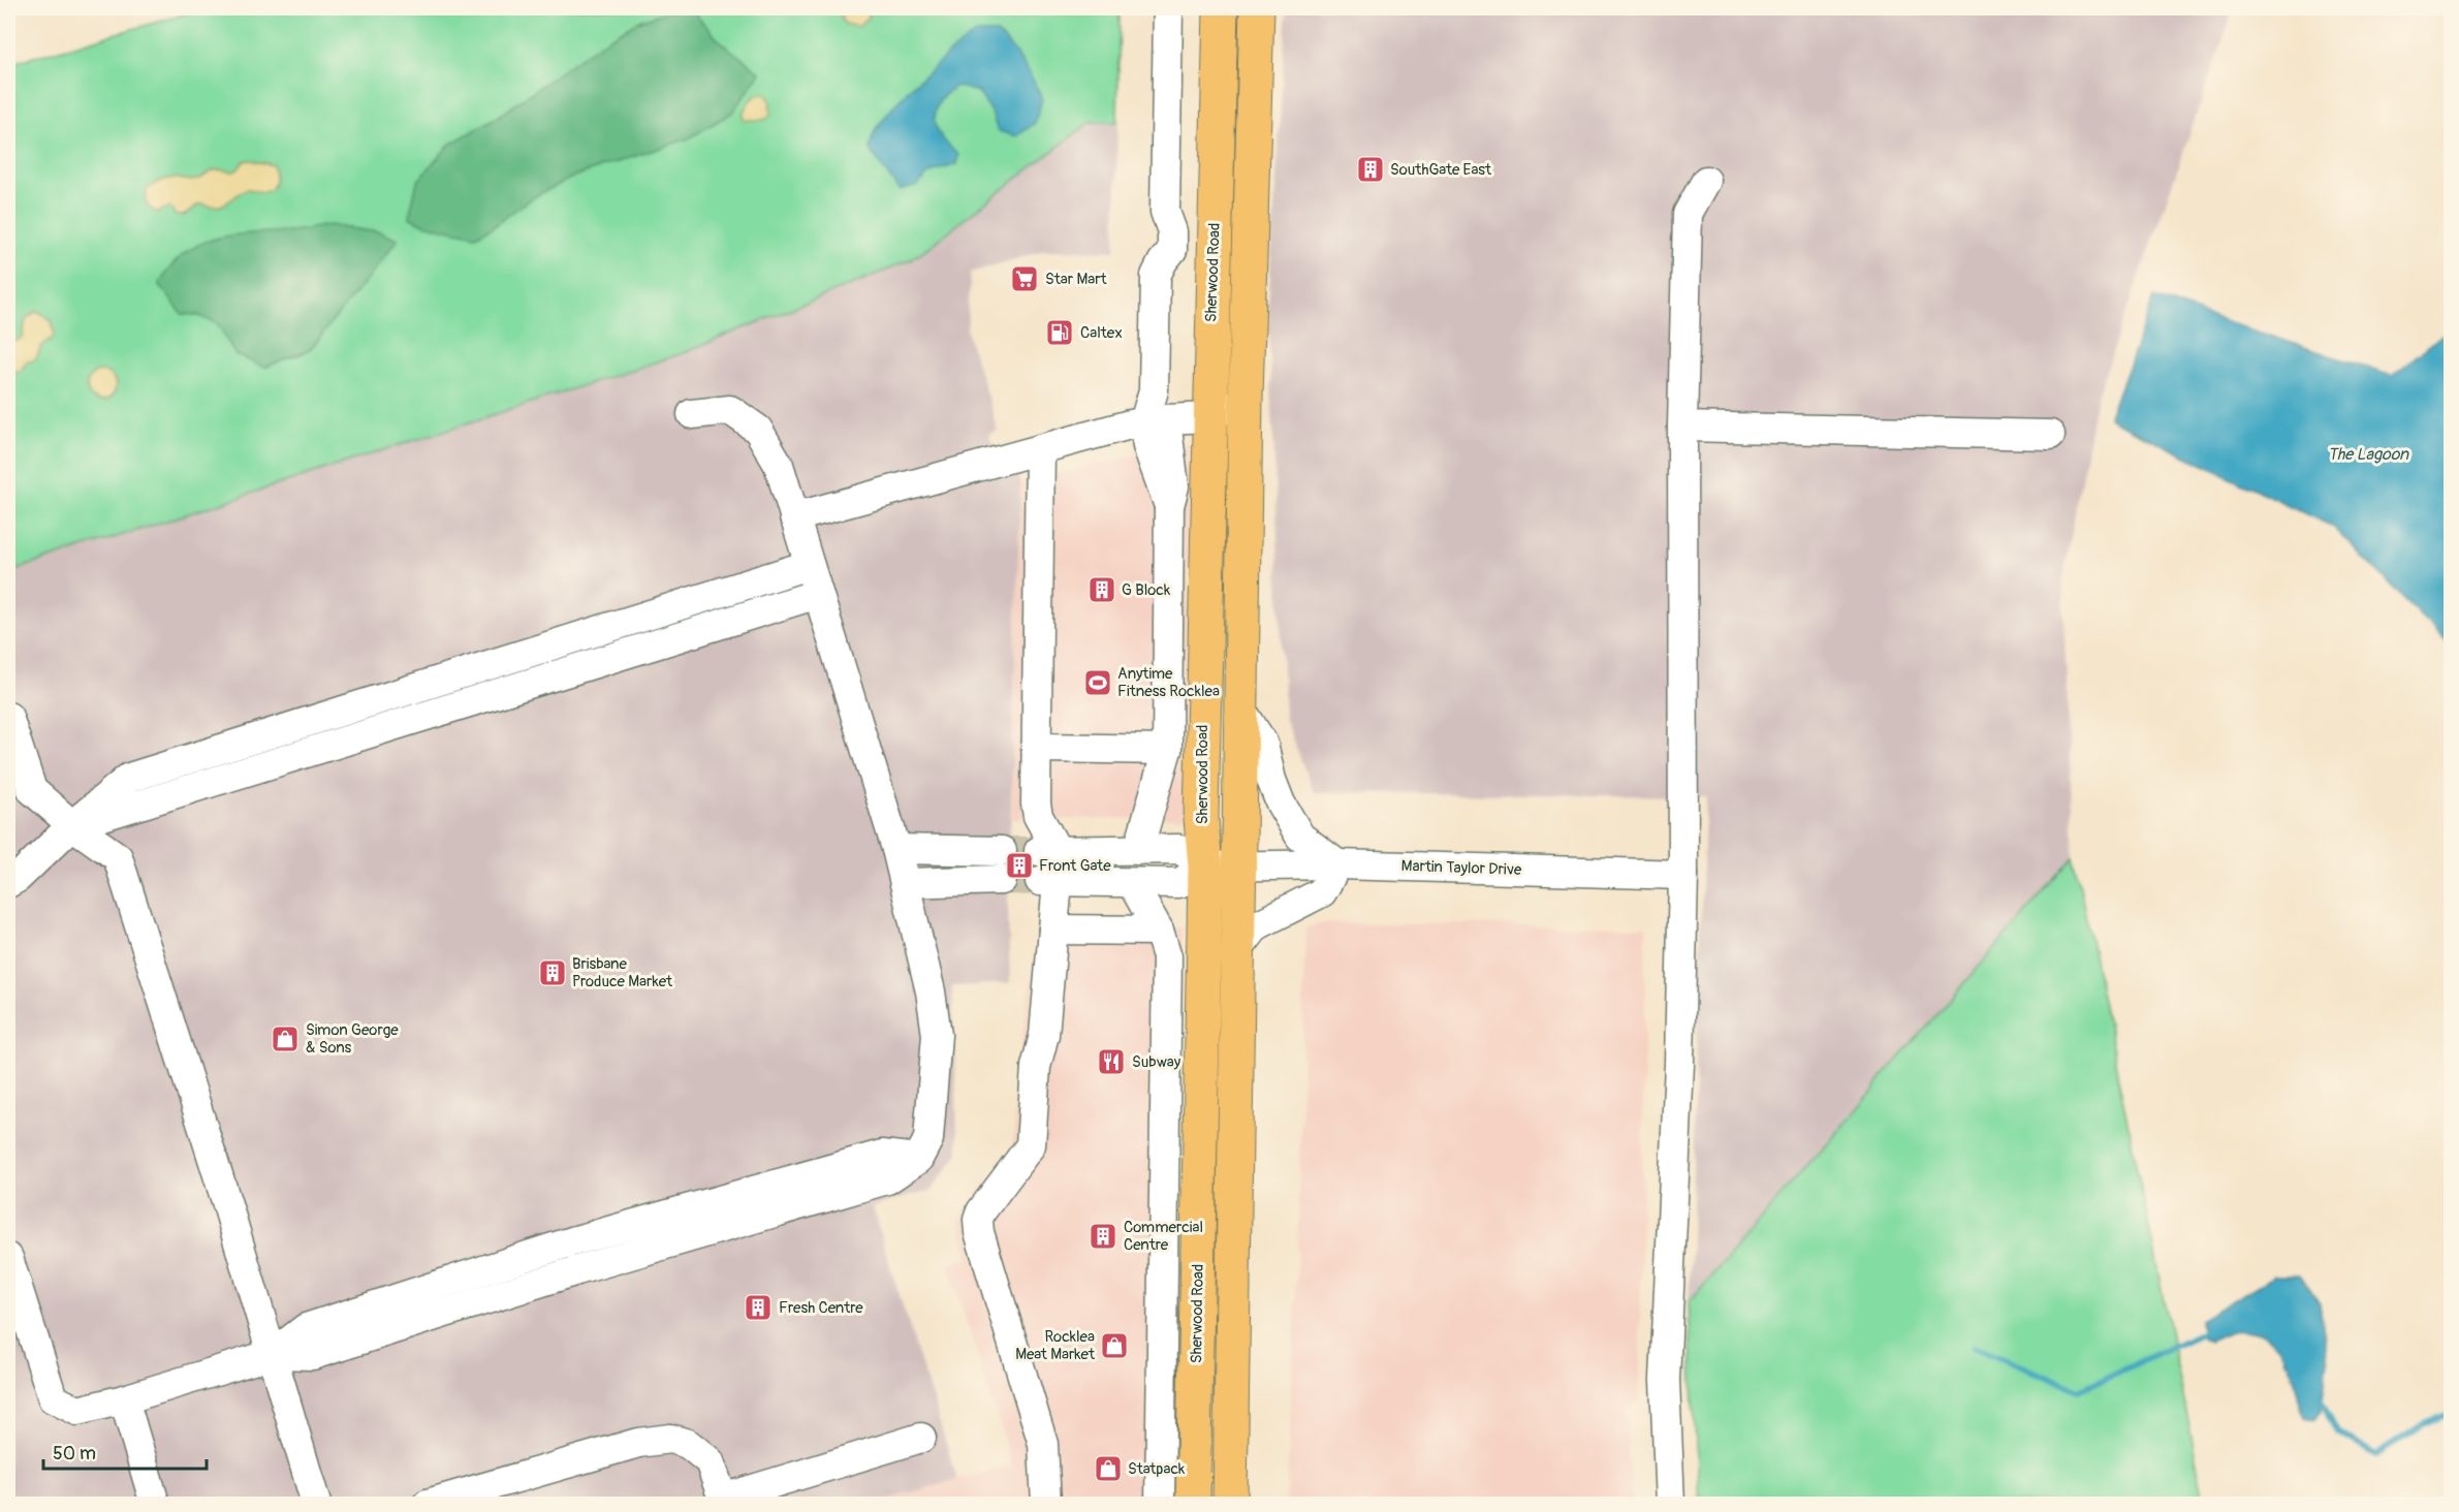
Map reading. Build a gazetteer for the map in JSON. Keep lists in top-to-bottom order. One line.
{"streets":{"main road":["Sherwood Road"],"street":["Martin Taylor Drive"]},"crossings":[["Sherwood Road","Martin Taylor Drive"]],"water":["The Lagoon"],"places":{"building":["SouthGate East","G Block","Front Gate","Brisbane Produce Market","Commercial Centre","Fresh Centre"],"supermarket":["Star Mart"],"fuel station":["Caltex"],"sports":["Anytime Fitness Rocklea"],"shop":["Simon George & Sons","Rocklea Meat Market","Statpack"],"restaurant":["Subway"]},"scale_bar":"50 m"}
